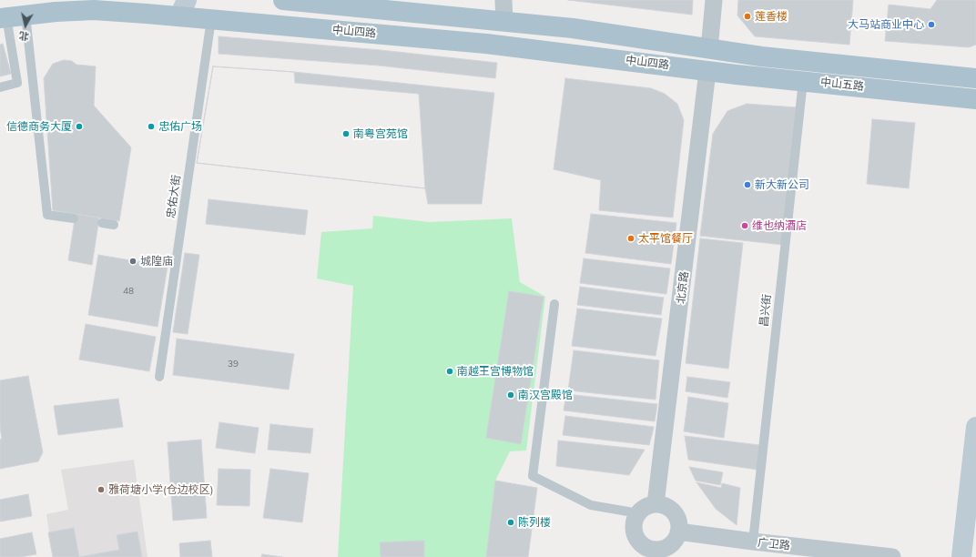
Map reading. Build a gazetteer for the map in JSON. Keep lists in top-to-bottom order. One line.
{"streets":{"main road":["中山四路","中山五路"],"street":["北京路","广卫路"],"lane":["忠佑大街","昌兴街"]},"crossings":[["中山四路","中山五路"],["中山四路","忠佑大街"],["中山四路","北京路"],["中山五路","北京路"],["中山五路","昌兴街"],["北京路","广卫路"],["昌兴街","广卫路"]],"places":["莲香楼","大马站商业中心","信德商务大厦","忠佑广场","南粤宫苑馆","新大新公司","维也纳酒店","太平馆餐厅","城隍庙","南越王宫博物馆","南汉宫殿馆","雅荷塘小学(仓边校区)","陈列楼"],"house_numbers":["48","39"],"north":"bottom"}
